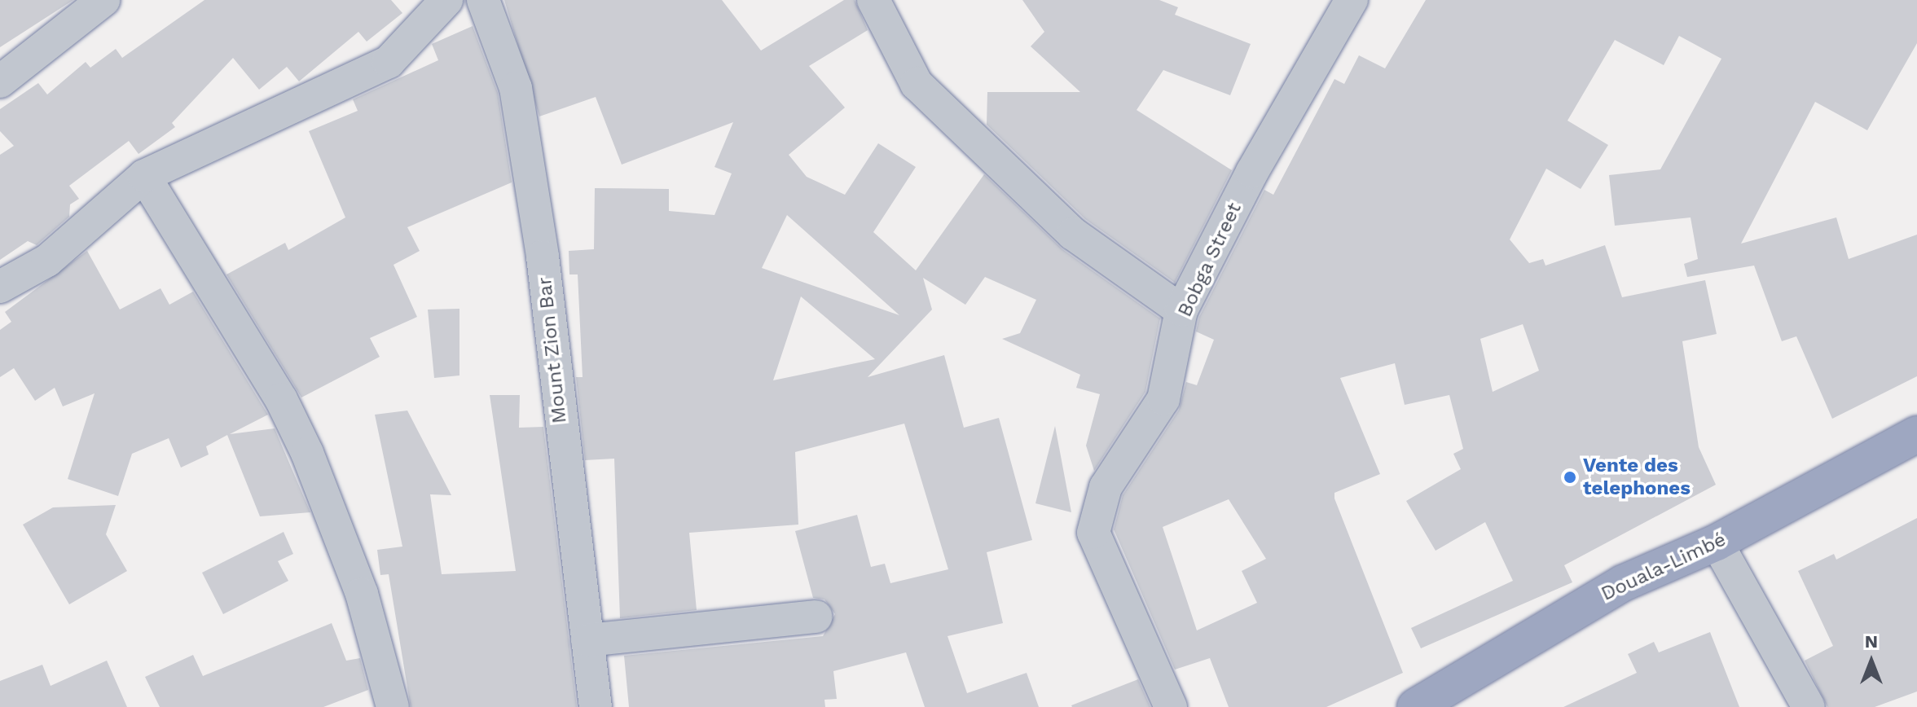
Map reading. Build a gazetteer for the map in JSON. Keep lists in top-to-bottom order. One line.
{"streets":{"highway":["Douala-Limbé"],"street":["Bobga Street","Mount Zion Bar"]},"places":["Vente des telephones"],"north":"top"}
